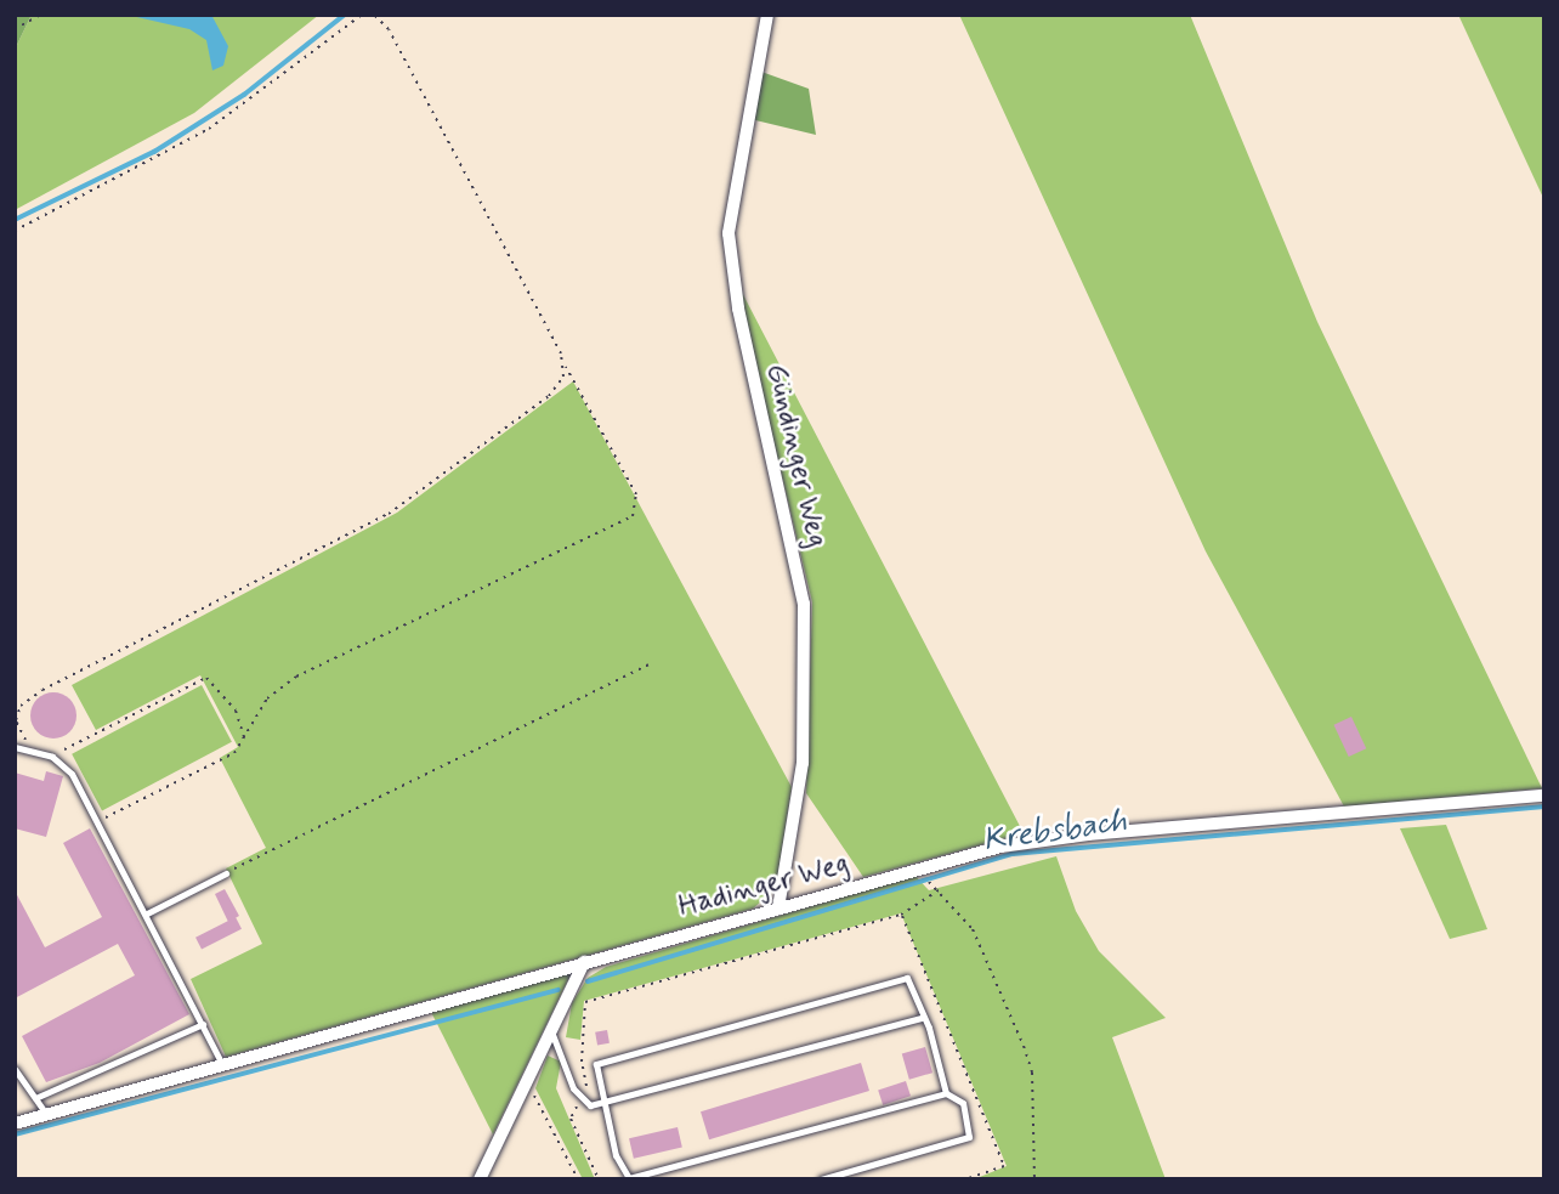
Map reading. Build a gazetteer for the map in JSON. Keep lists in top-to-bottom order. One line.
{"streets":{"street":["Gündinger Weg","Hadinger Weg"]},"crossings":[["Gündinger Weg","Hadinger Weg"]],"water":["Krebsbach"]}
